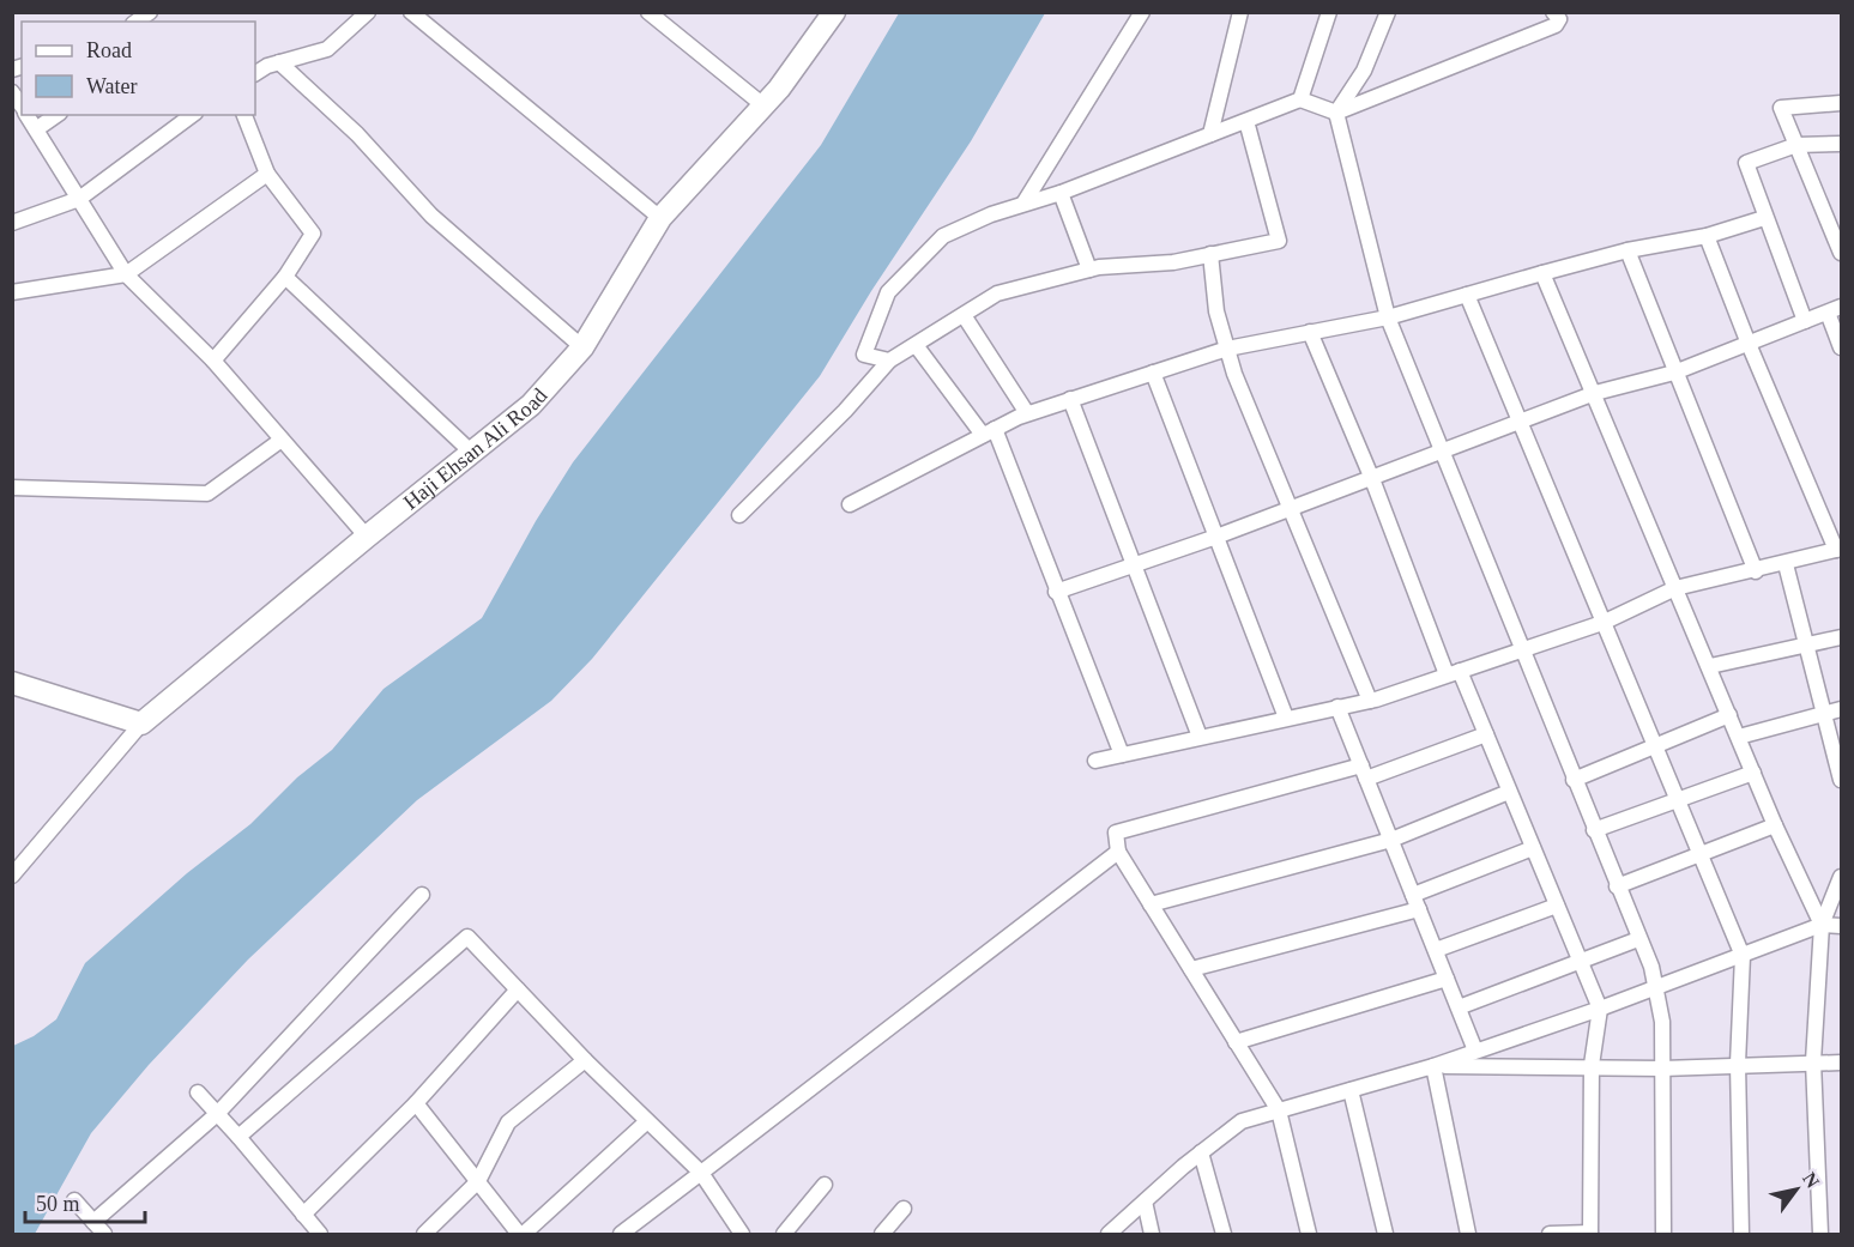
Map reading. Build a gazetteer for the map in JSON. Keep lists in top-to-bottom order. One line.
{"streets":{"street":["Haji Ehsan Ali Road"]},"legend":["Road","Water"],"scale_bar":"50 m","north":"top right"}
